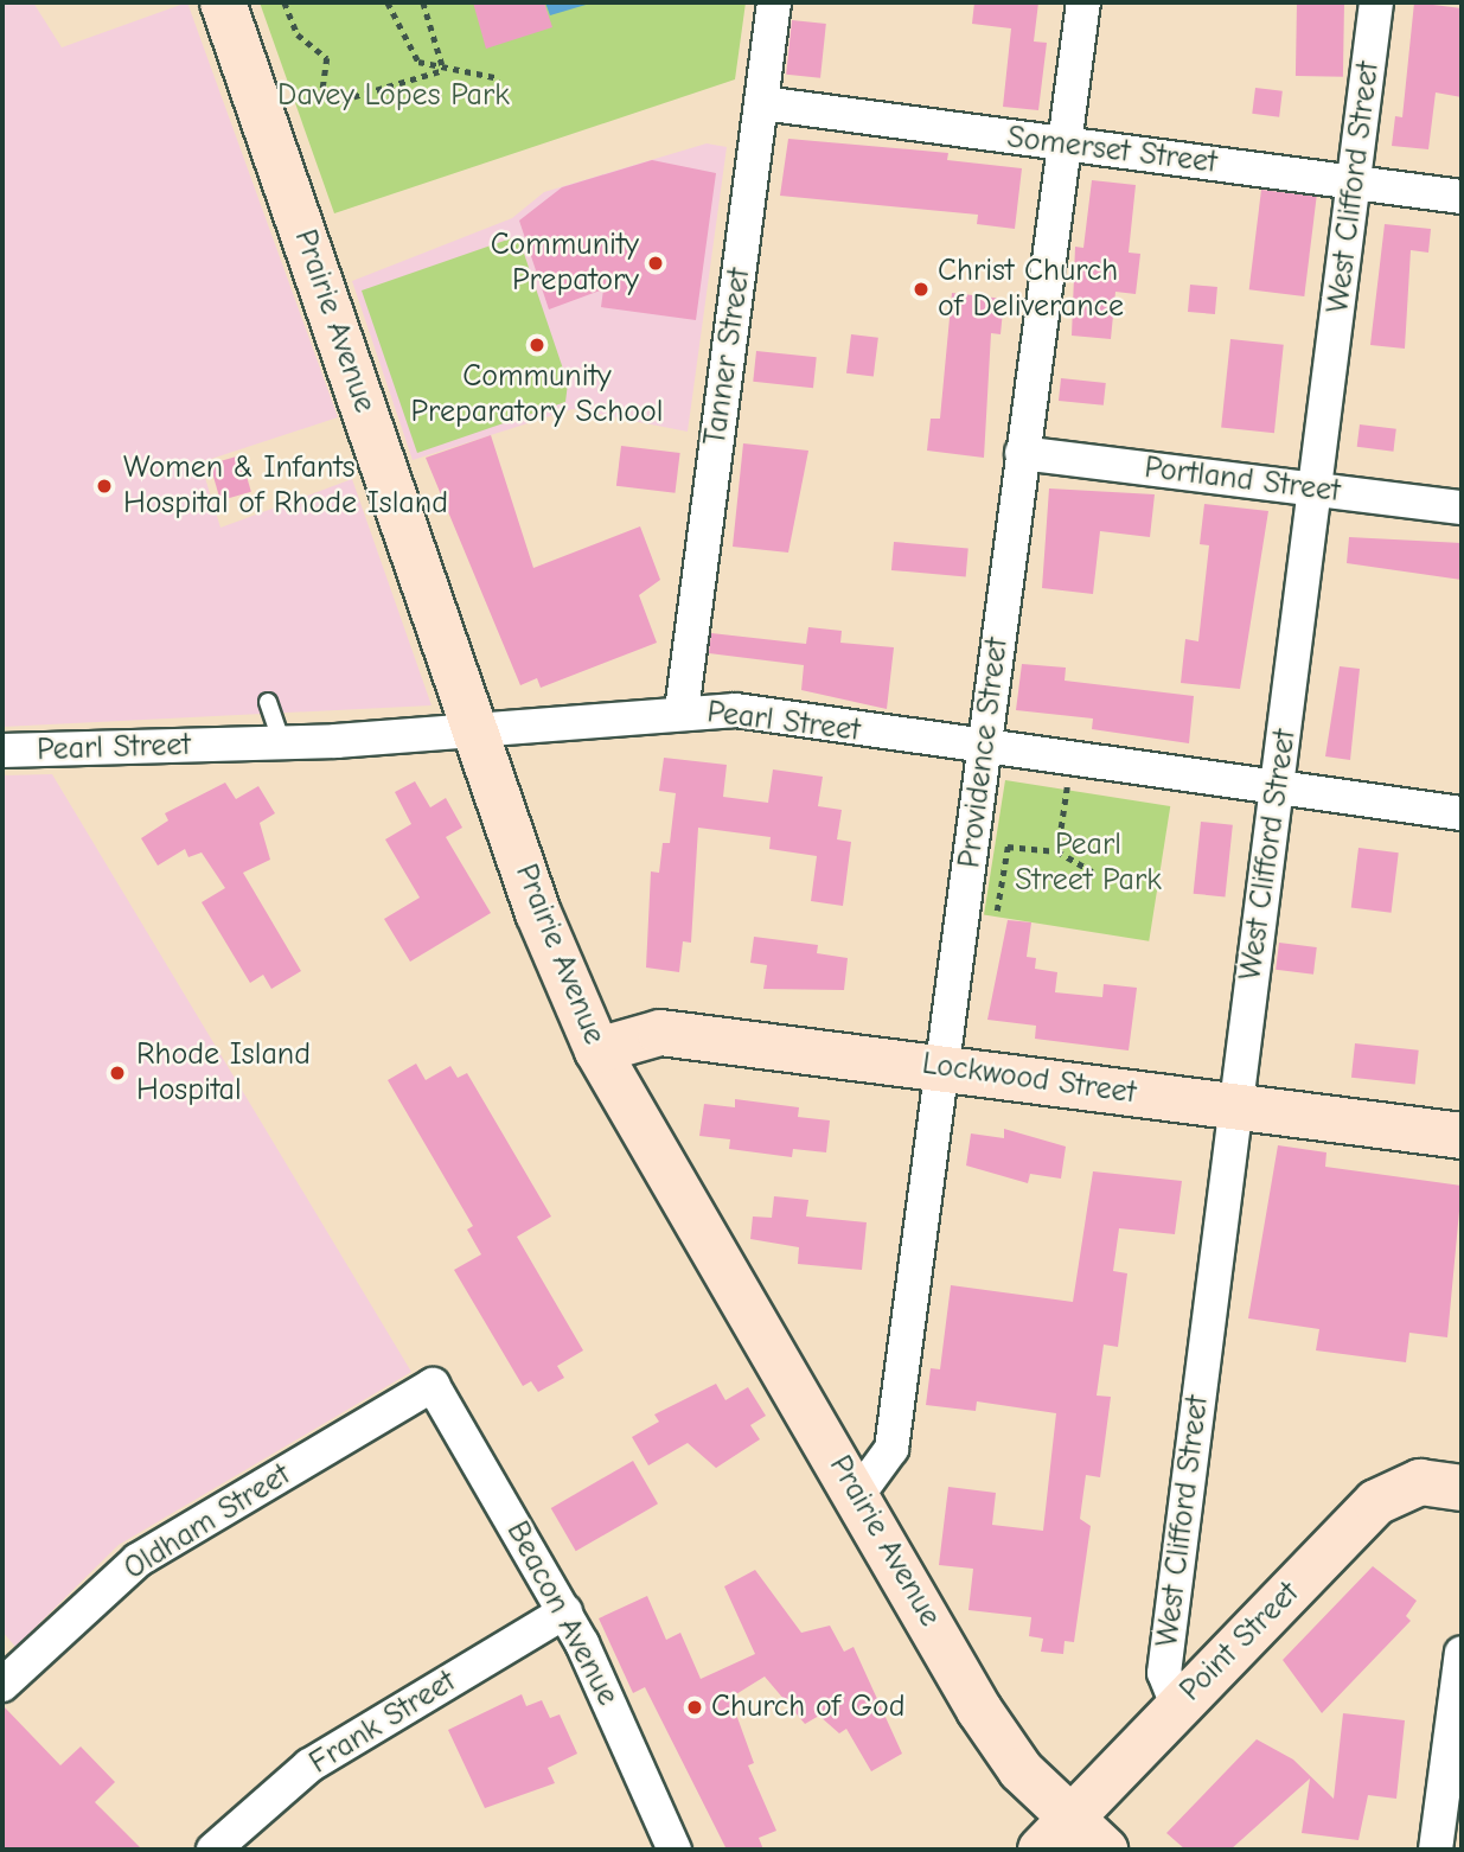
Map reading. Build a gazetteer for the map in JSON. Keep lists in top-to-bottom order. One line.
{"streets":{"street":["Somerset Street","West Clifford Street","Prairie Avenue","Tanner Street","Portland Street","Pearl Street","Providence Street","Lockwood Street","Oldham Street","Beacon Avenue","Point Street","Frank Street"]},"crossings":[["Somerset Street","West Clifford Street"],["Somerset Street","Tanner Street"],["Somerset Street","Providence Street"],["West Clifford Street","Portland Street"],["West Clifford Street","Pearl Street"],["West Clifford Street","Lockwood Street"],["West Clifford Street","Point Street"],["Prairie Avenue","Pearl Street"],["Prairie Avenue","Providence Street"],["Prairie Avenue","Lockwood Street"],["Prairie Avenue","Point Street"],["Tanner Street","Pearl Street"],["Portland Street","Providence Street"],["Pearl Street","Providence Street"],["Providence Street","Lockwood Street"],["Oldham Street","Beacon Avenue"],["Beacon Avenue","Frank Street"]],"parks":["Davey Lopes Park","Pearl Street Park"],"places":["Community Prepatory","Christ Church of Deliverance","Community Preparatory School","Women & Infants Hospital of Rhode Island","Rhode Island Hospital","Church of God"]}
